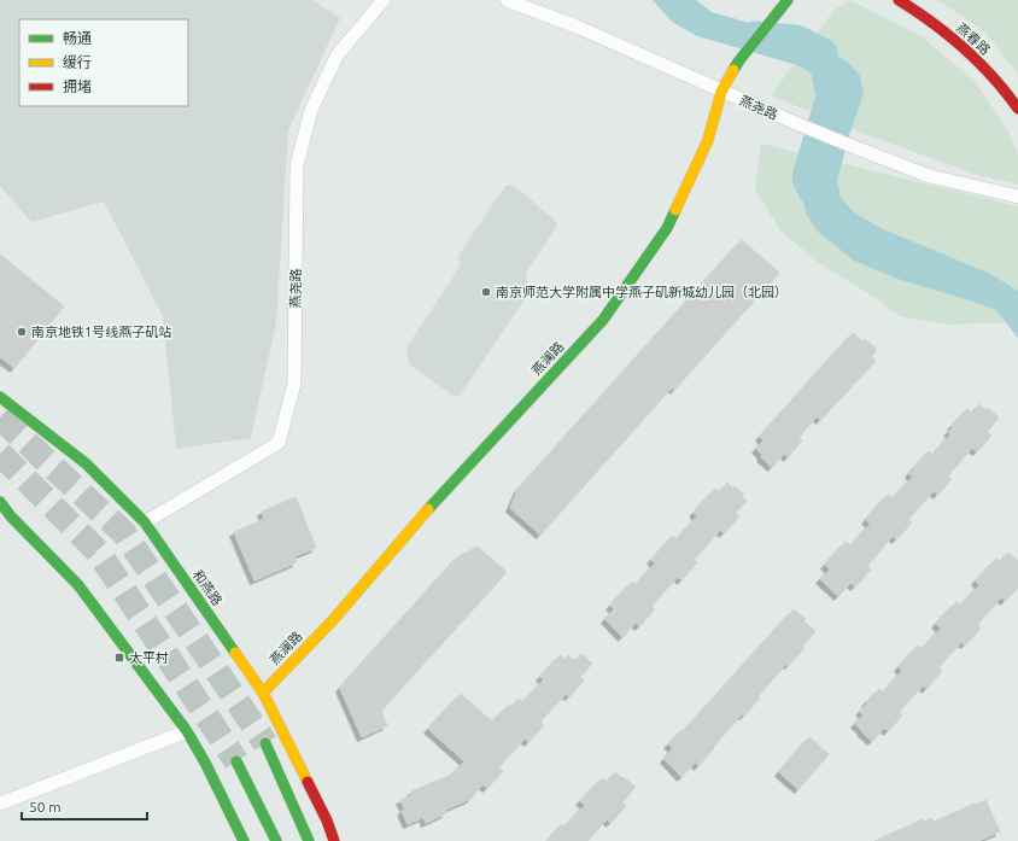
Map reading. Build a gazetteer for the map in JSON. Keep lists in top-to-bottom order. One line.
{"streets":{"main road":["燕春路","燕澜路","和燕路"],"street":["燕尧路"]},"crossings":[["燕尧路","燕澜路"],["燕尧路","和燕路"],["燕澜路","和燕路"]],"places":{"other":["南京师范大学附属中学燕子矶新城幼儿园（北园）","南京地铁1号线燕子矶站"],"transit":["太平村"]},"legend":["畅通","缓行","拥堵"],"scale_bar":"50 m"}
